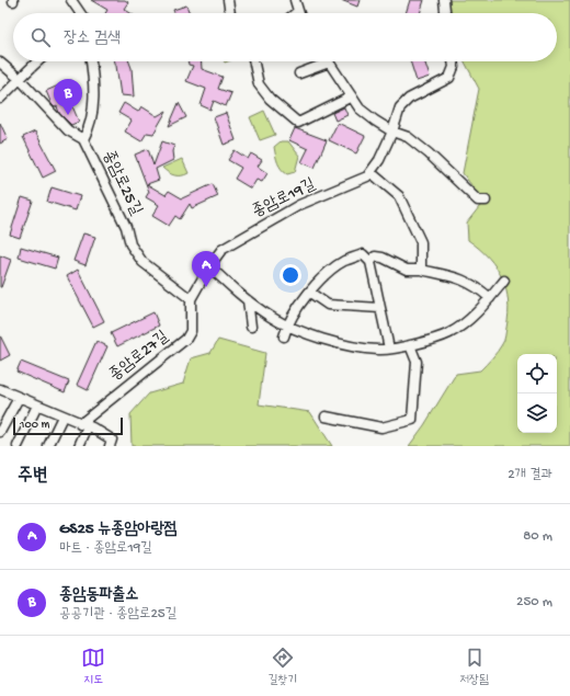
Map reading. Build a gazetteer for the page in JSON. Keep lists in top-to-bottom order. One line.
{"streets":{"street":["종암로25길","종암로19길","종암로27길"]},"crossings":[["종암로25길","종암로19길"],["종암로25길","종암로27길"],["종암로19길","종암로27길"]],"scale_bar":"100 m","page":{"search":"장소 검색","pins":["B","A"],"scale":"100 m","heading":["주변","2개 결과"],"list":[{"mark":"A","name":"GS25 뉴종암아랑점","note":"마트 · 종암로19길","value":"80 m"},{"mark":"B","name":"종암동파출소","note":"공공기관 · 종암로25길","value":"250 m"}],"nav":["지도","길찾기","저장됨"]}}
